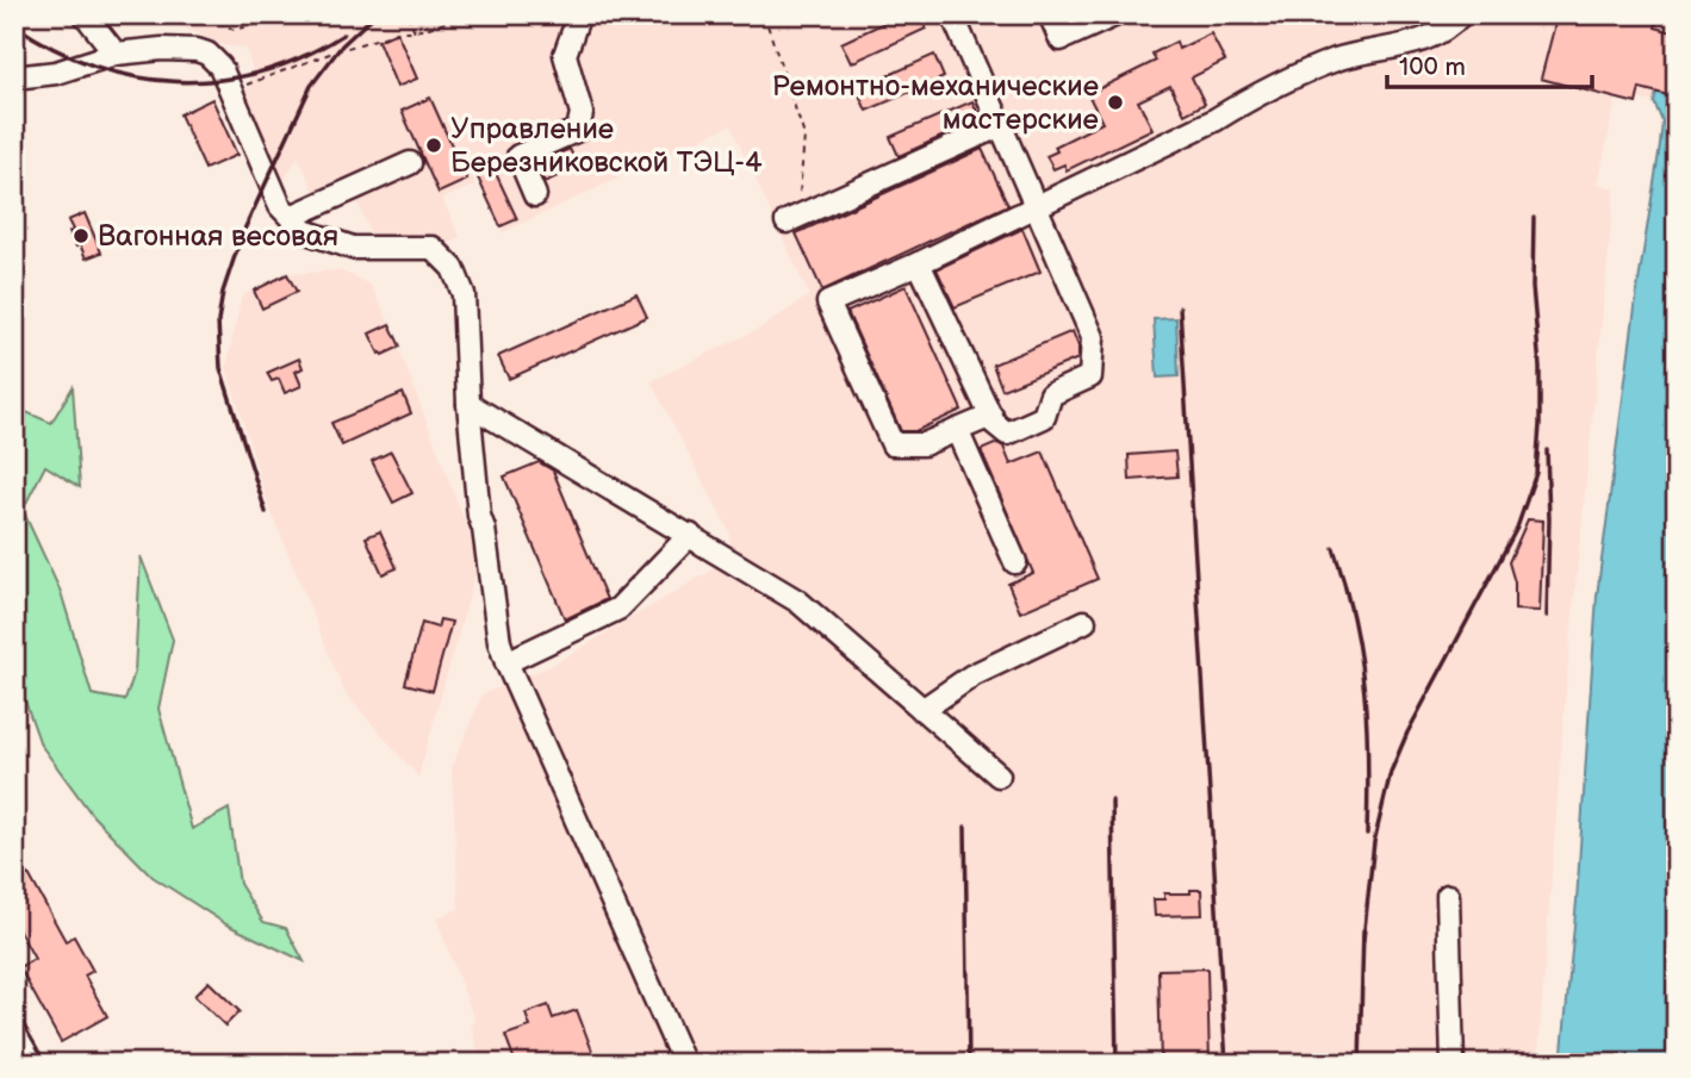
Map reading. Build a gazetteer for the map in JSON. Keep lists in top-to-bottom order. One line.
{"places":["Ремонтно-механические мастерские","Управление Березниковской ТЭЦ-4","Вагонная весовая"],"scale_bar":"100 m"}
